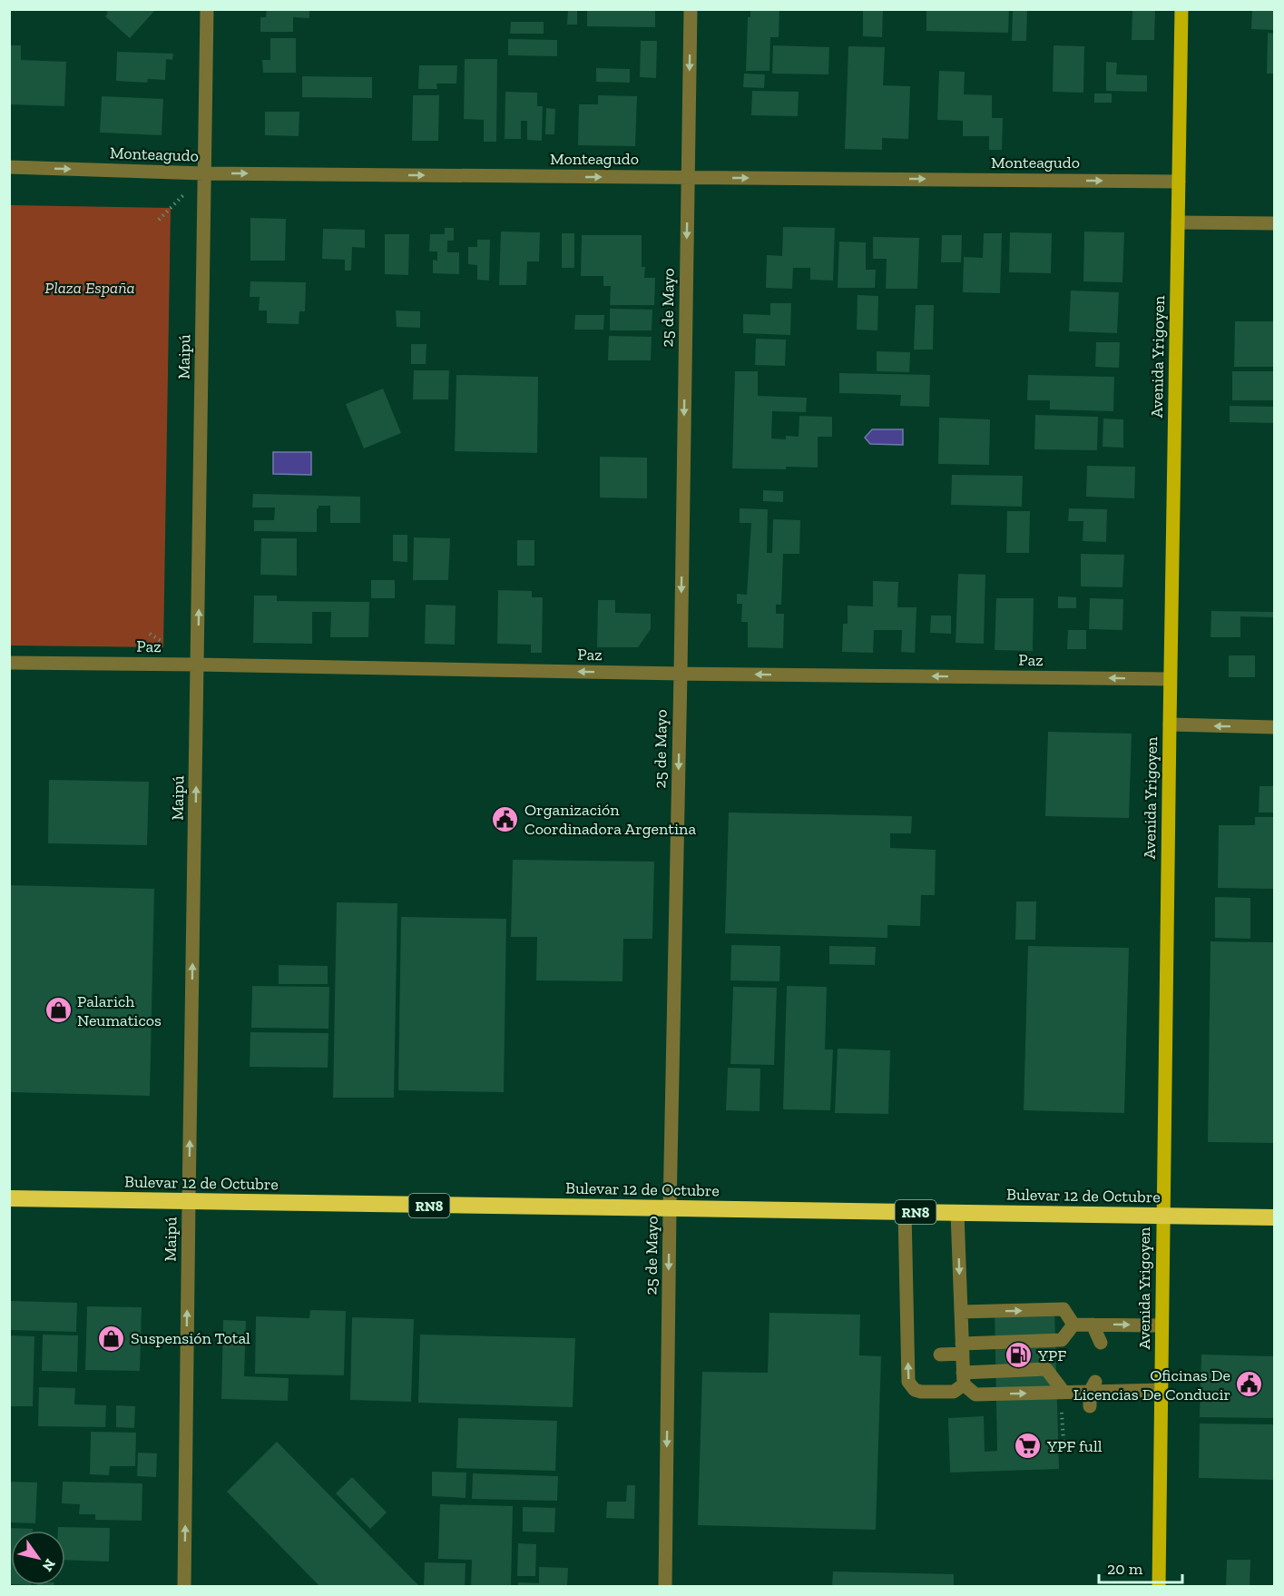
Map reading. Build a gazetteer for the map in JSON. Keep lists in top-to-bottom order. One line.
{"streets":{"highway":["Bulevar 12 de Octubre","RN8"],"main road":["Avenida Yrigoyen"],"street":["Monteagudo","25 de Mayo","Maipú","Paz"]},"crossings":[["Monteagudo","25 de Mayo"],["Monteagudo","Maipú"],["Monteagudo","Avenida Yrigoyen"],["25 de Mayo","Paz"],["25 de Mayo","Bulevar 12 de Octubre"],["Maipú","Paz"],["Maipú","Bulevar 12 de Octubre"],["Avenida Yrigoyen","Paz"],["Avenida Yrigoyen","Bulevar 12 de Octubre"]],"one_way":["Monteagudo","25 de Mayo","Maipú","Paz"],"parks":["Plaza España"],"places":{"public building":["Organización Coordinadora Argentina","Oficinas De Licencias De Conducir"],"shop":["Palarich Neumaticos","Suspensión Total"],"fuel station":["YPF"],"supermarket":["YPF full"]},"scale_bar":"20 m","north":"bottom right"}
